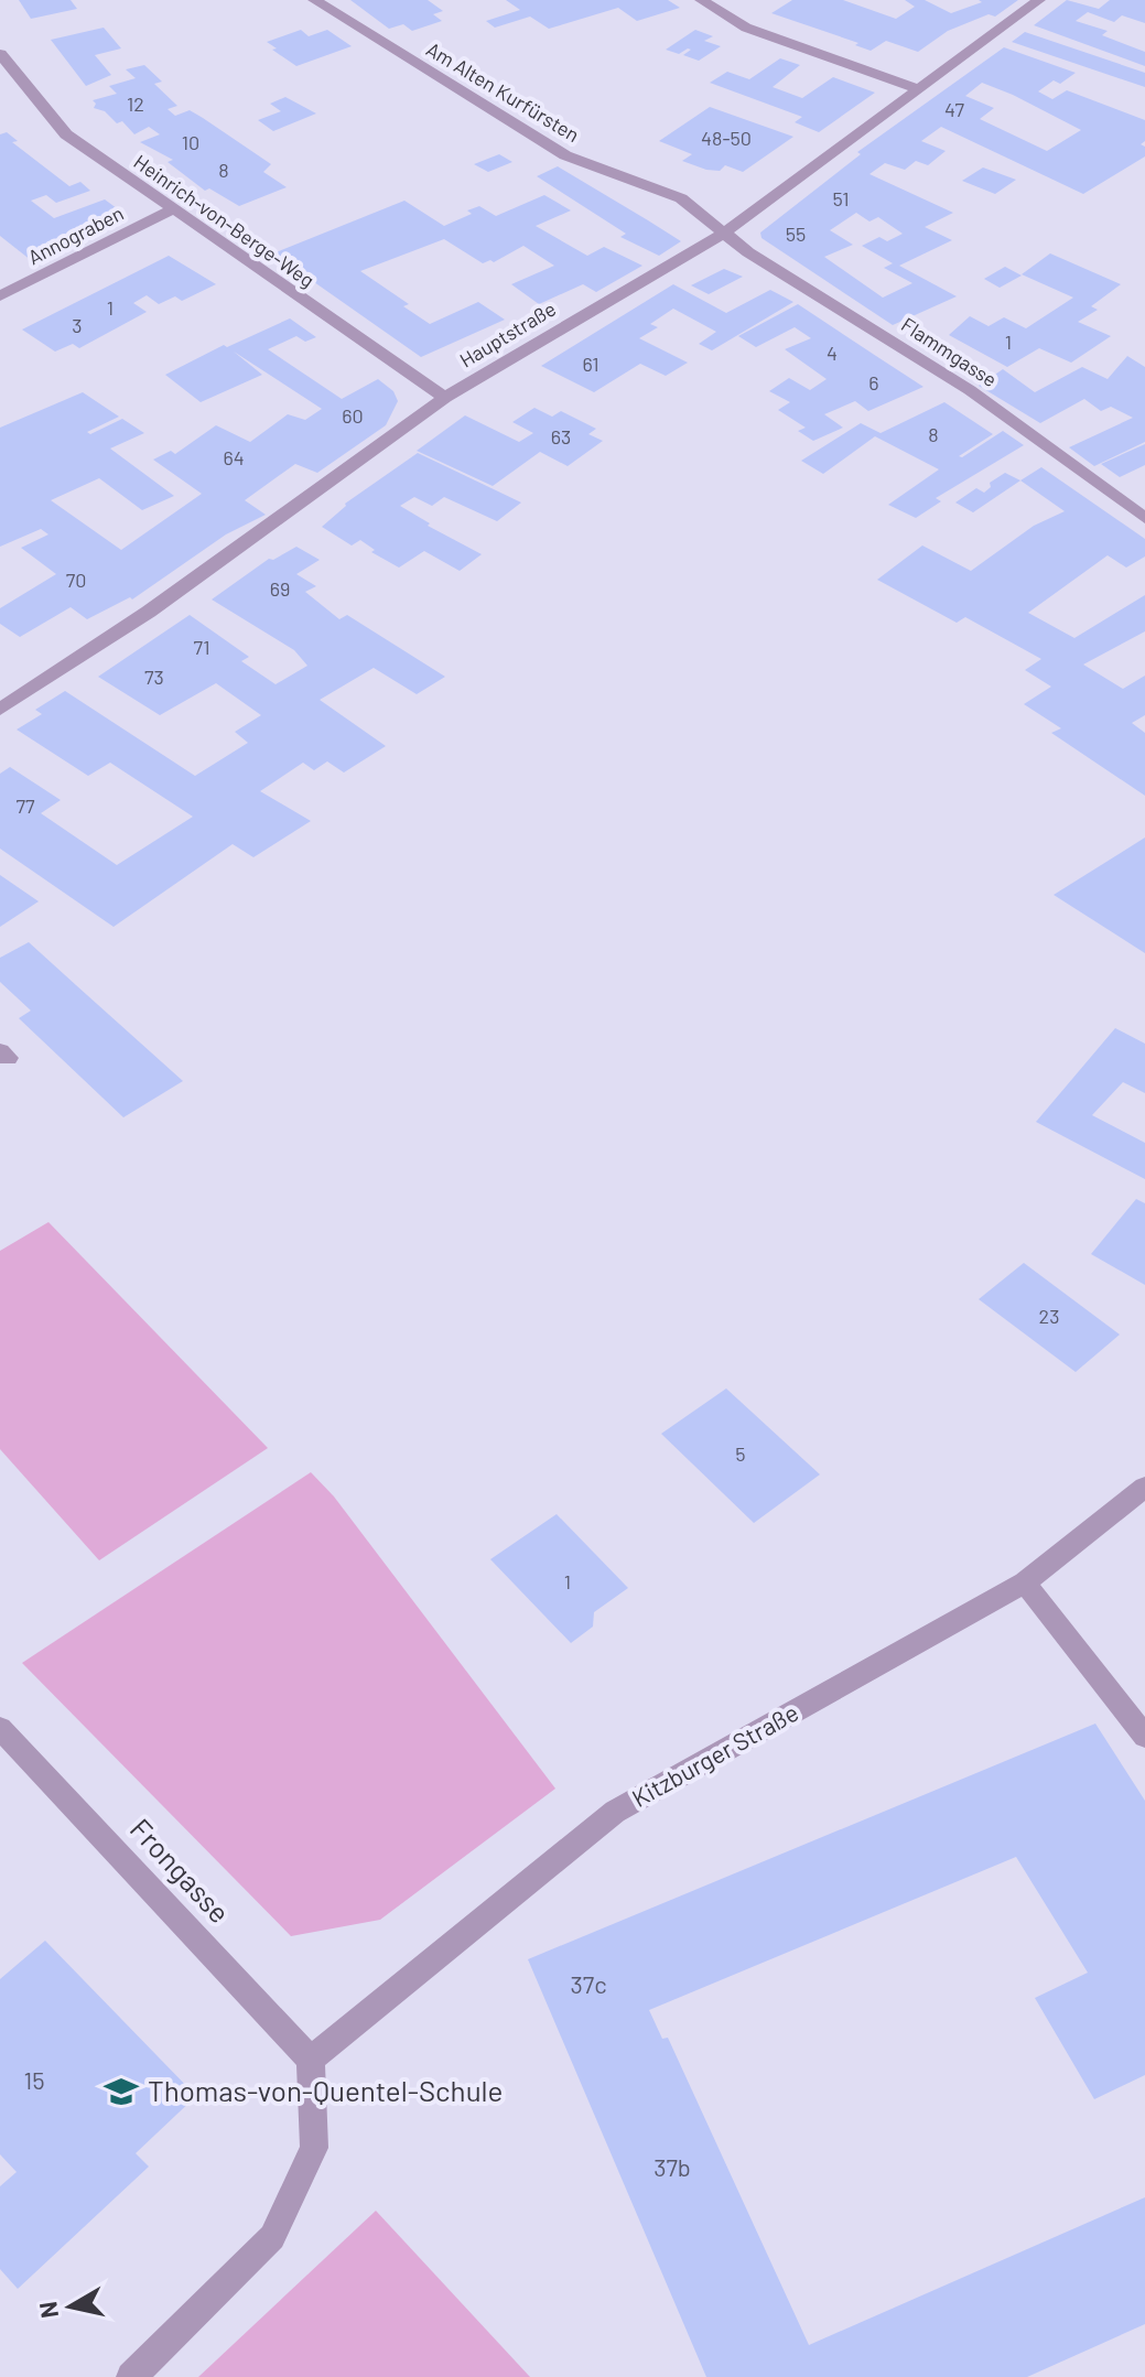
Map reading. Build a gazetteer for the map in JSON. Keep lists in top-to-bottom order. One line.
{"streets":{"street":["Am Alten Kurfürsten","Heinrich-von-Berge-Weg","Annograben","Hauptstraße","Flammgasse","Kitzburger Straße","Frongasse"]},"crossings":[["Am Alten Kurfürsten","Hauptstraße"],["Am Alten Kurfürsten","Flammgasse"],["Heinrich-von-Berge-Weg","Annograben"],["Heinrich-von-Berge-Weg","Hauptstraße"],["Hauptstraße","Flammgasse"],["Kitzburger Straße","Frongasse"]],"places":{"school or university":["Thomas-von-Quentel-Schule"]},"house_numbers":["12","47","48-50","10","8","51","55","1","3","1","4","61","6","60","8","63","64","70","69","71","73","77","23","5","1","37c","15","37b"],"north":"left"}
